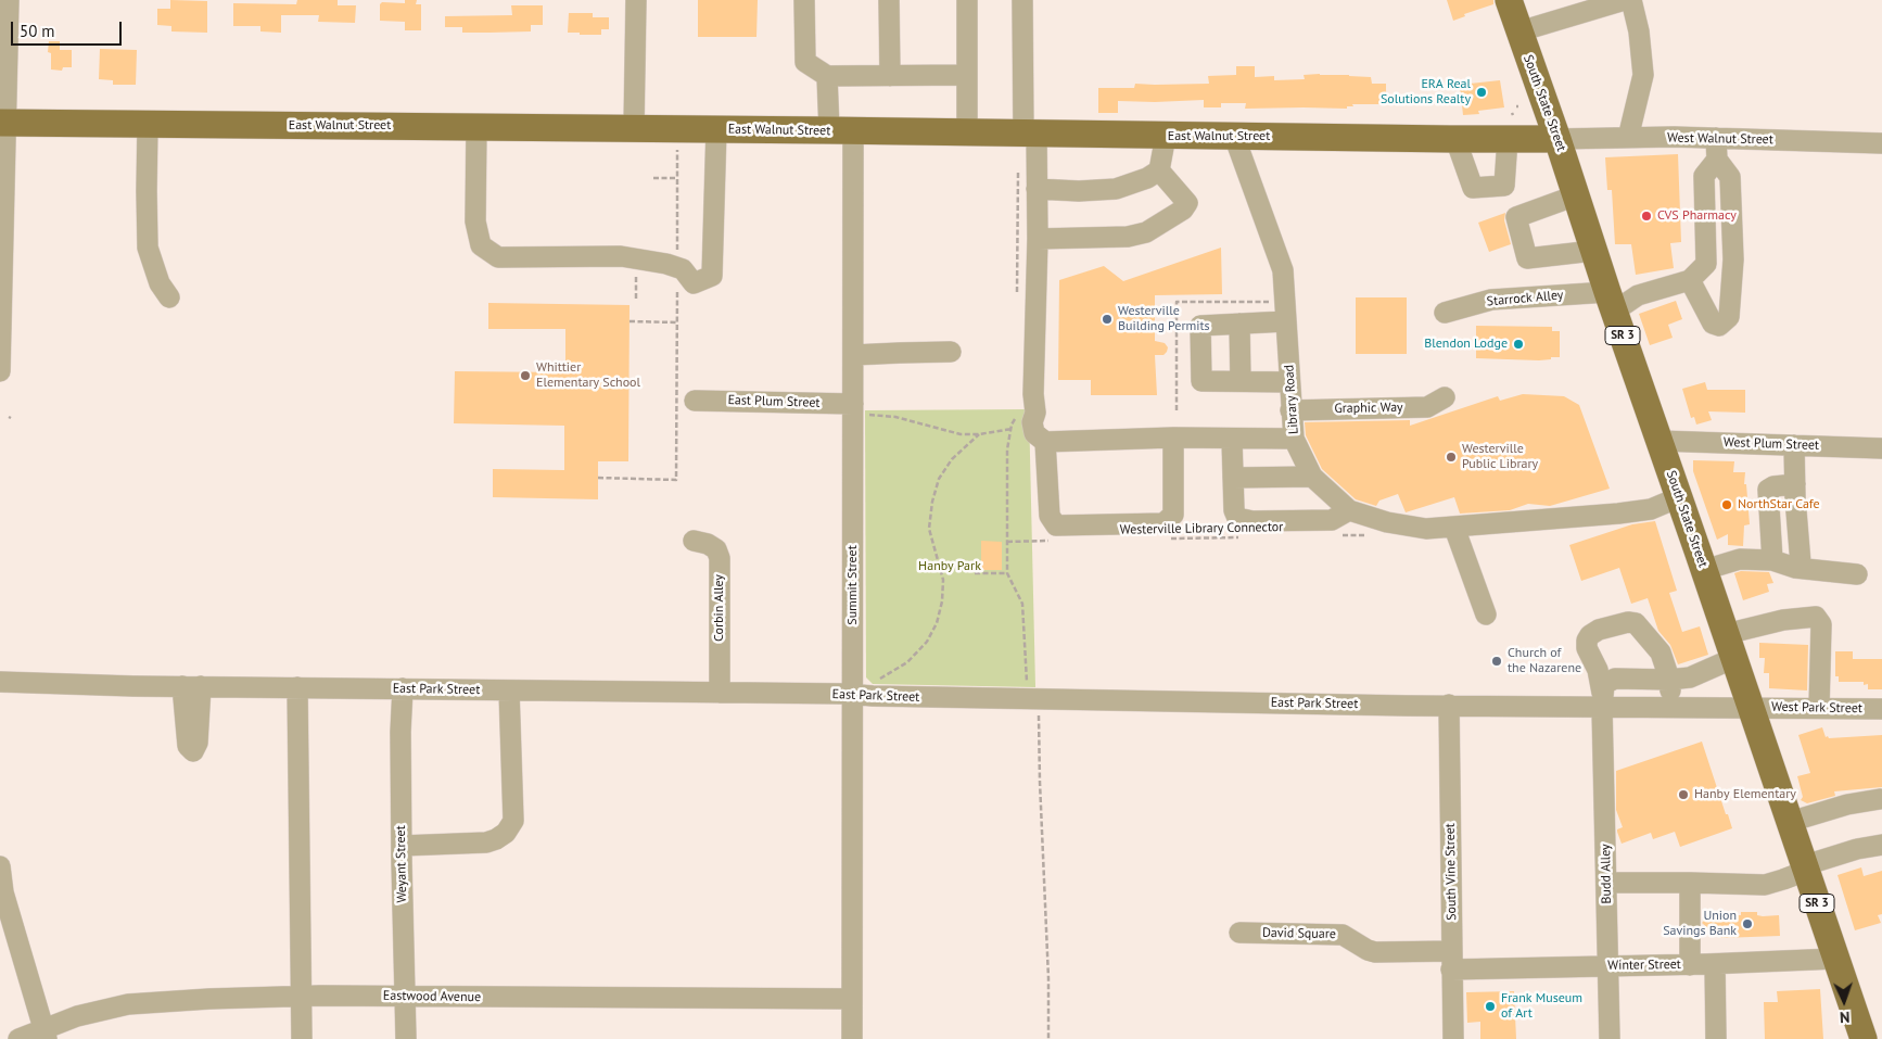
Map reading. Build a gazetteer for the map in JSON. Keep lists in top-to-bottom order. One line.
{"streets":{"main road":["South State Street","East Walnut Street","SR 3"],"street":["West Walnut Street","Starrock Alley","Library Road","East Plum Street","Graphic Way","West Plum Street","Summit Street","Corbin Alley","East Park Street","West Park Street","Weyant Street","South Vine Street","Budd Alley","David Square","Winter Street","Eastwood Avenue"],"path":["Westerville Library Connector"]},"crossings":[["South State Street","East Walnut Street"],["South State Street","West Walnut Street"],["South State Street","Starrock Alley"],["South State Street","Library Road"],["South State Street","West Plum Street"],["South State Street","East Park Street"],["South State Street","West Park Street"],["South State Street","Winter Street"],["East Walnut Street","West Walnut Street"],["East Walnut Street","Library Road"],["East Walnut Street","Summit Street"],["Library Road","Graphic Way"],["East Plum Street","Summit Street"],["Summit Street","East Park Street"],["Summit Street","Eastwood Avenue"],["Corbin Alley","East Park Street"],["East Park Street","West Park Street"],["East Park Street","Weyant Street"],["East Park Street","South Vine Street"],["East Park Street","Budd Alley"],["Weyant Street","Eastwood Avenue"],["South Vine Street","David Square"],["South Vine Street","Winter Street"],["Budd Alley","Winter Street"],["David Square","Winter Street"]],"parks":["Hanby Park"],"places":["ERA Real Solutions Realty","CVS Pharmacy","Westerville Building Permits","Blendon Lodge","Whittier Elementary School","Westerville Public Library","NorthStar Cafe","Church of the Nazarene","Hanby Elementary","Union Savings Bank","Frank Museum of Art"],"scale_bar":"50 m","north":"bottom"}
